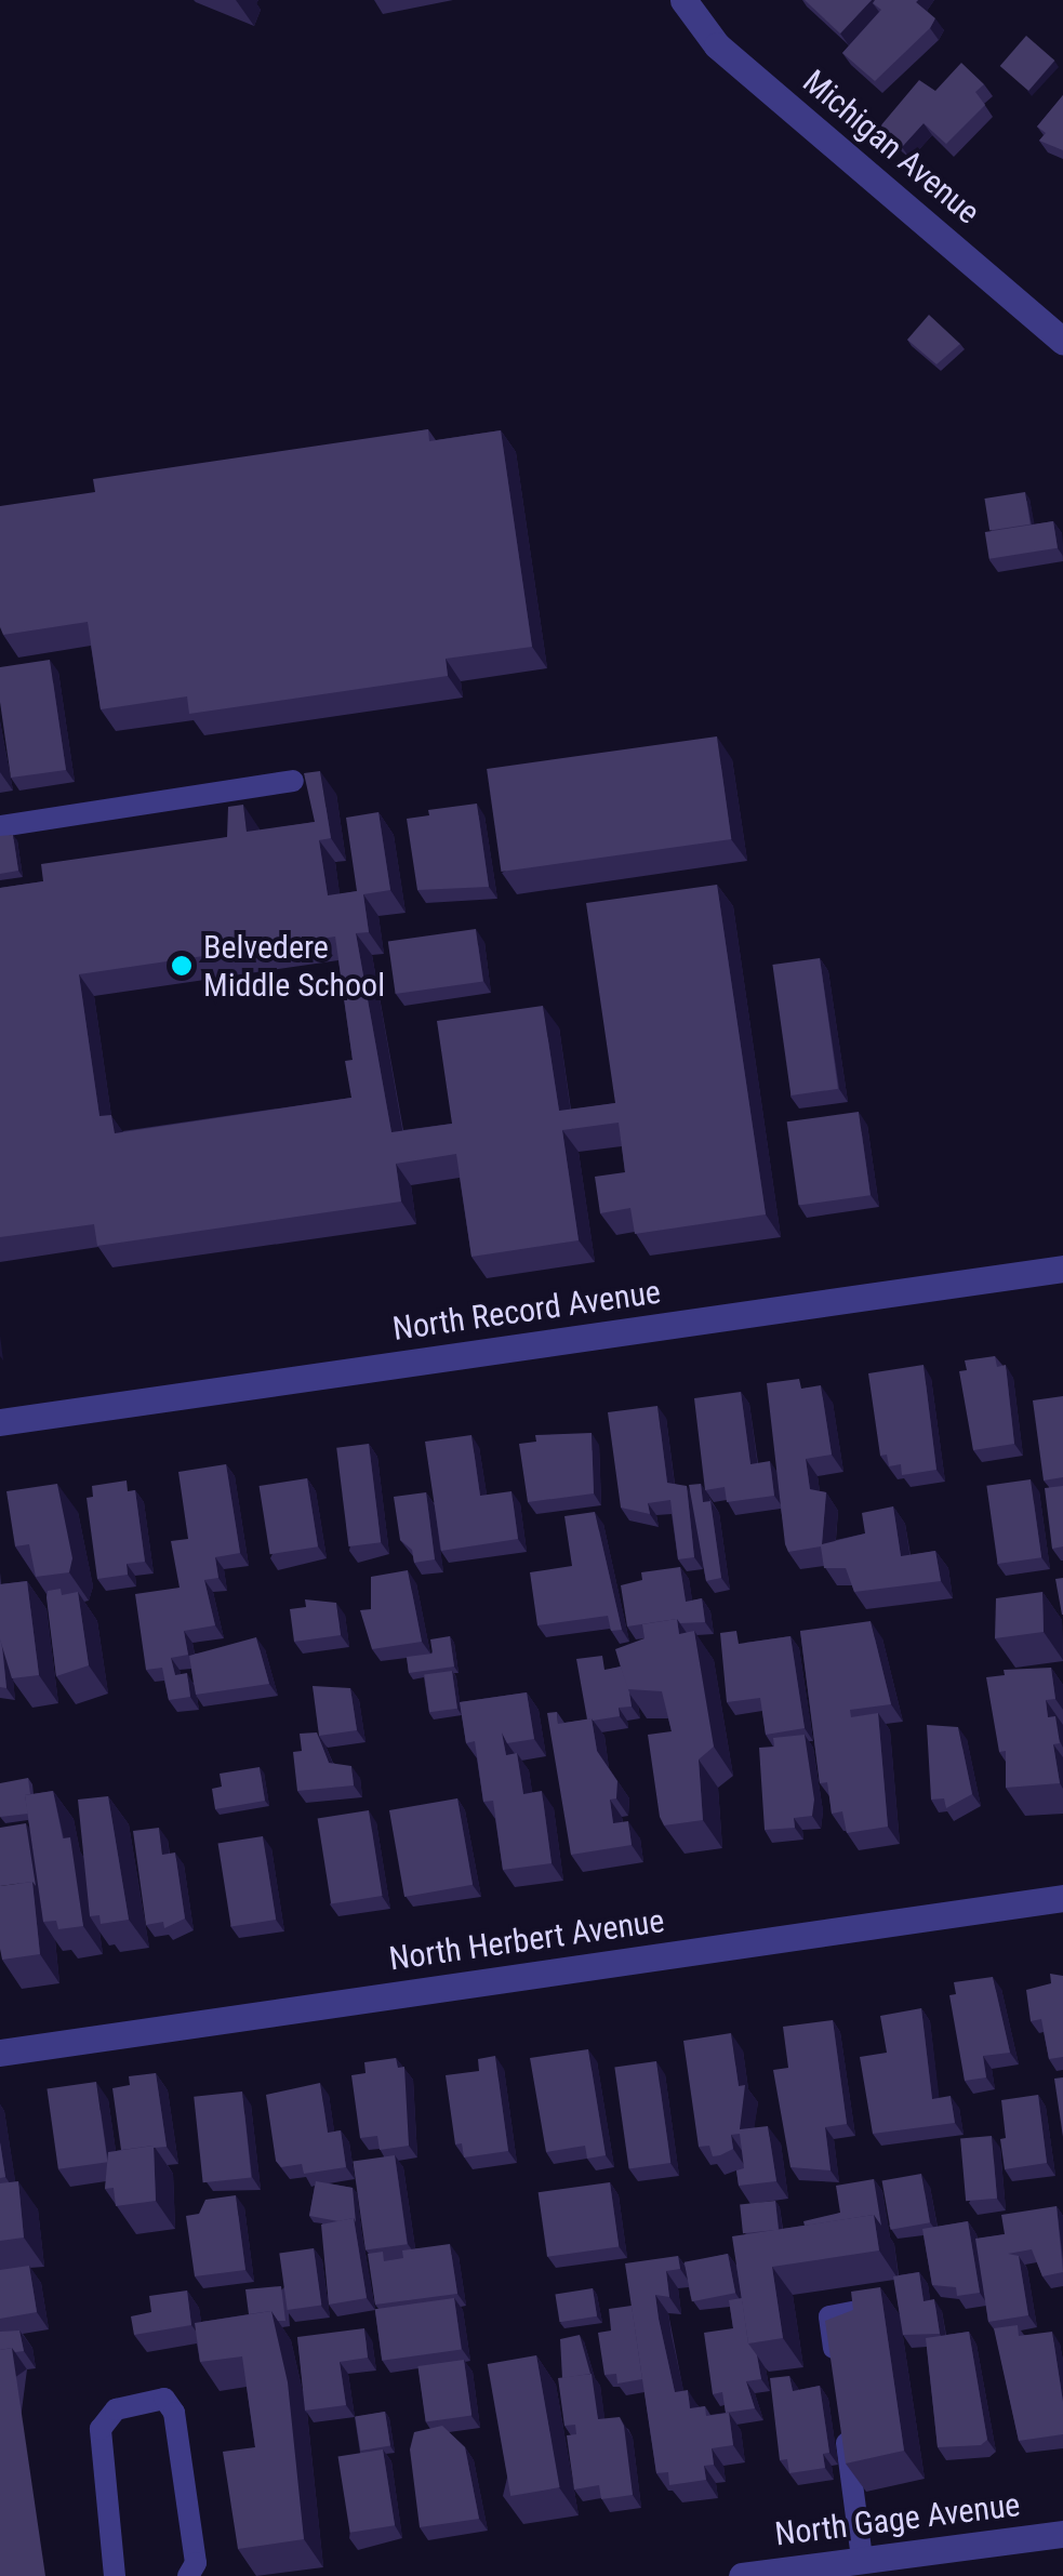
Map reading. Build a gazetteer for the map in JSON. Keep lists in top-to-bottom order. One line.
{"streets":{"street":["Michigan Avenue","North Record Avenue","North Herbert Avenue","North Gage Avenue"]},"places":["Belvedere Middle School"]}
